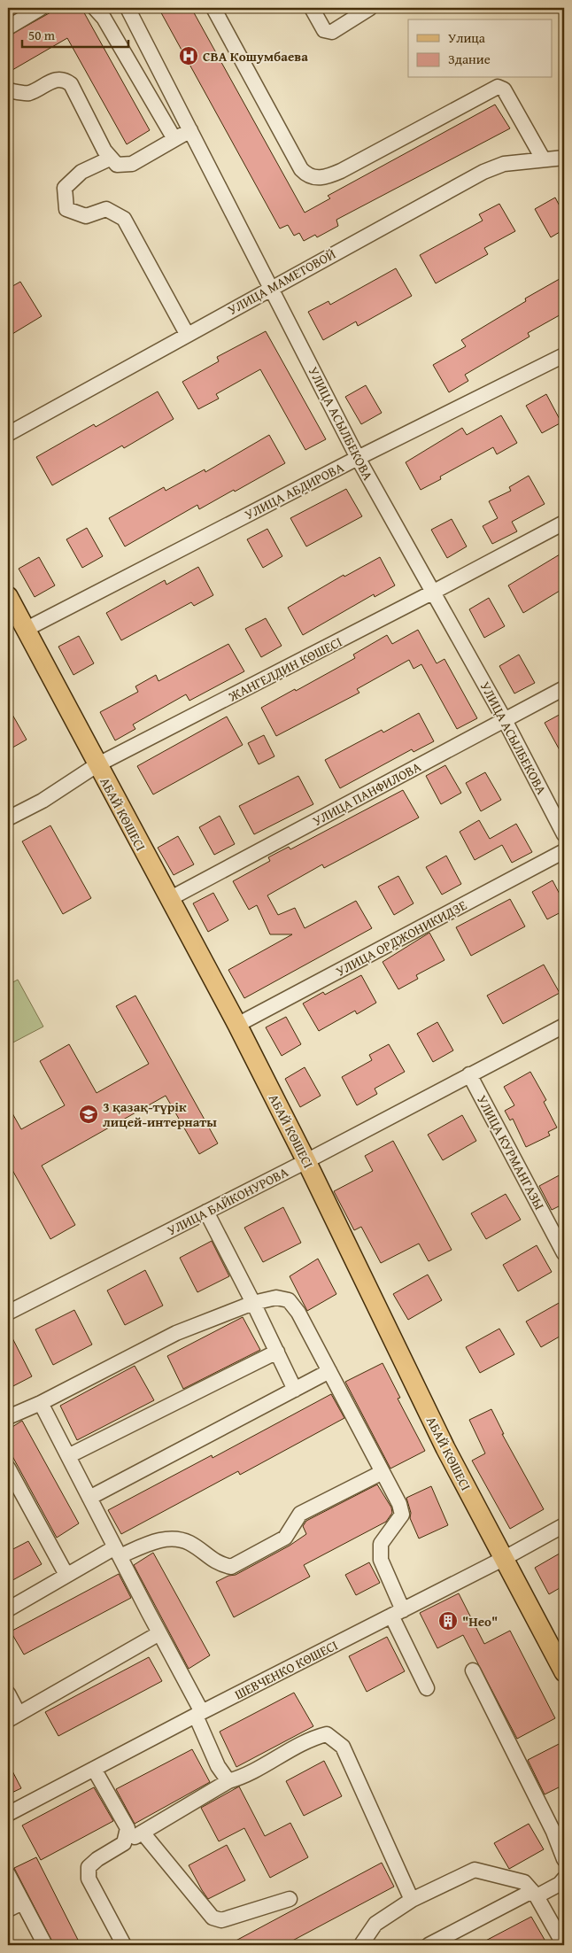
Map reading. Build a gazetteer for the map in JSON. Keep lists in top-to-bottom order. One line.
{"streets":{"main road":["АБАЙ КӨШЕСІ"],"street":["УЛИЦА МАМЕТОВОЙ","УЛИЦА АСЫЛБЕКОВА","УЛИЦА АБДИРОВА","ЖАНГЕЛДИН КӨШЕСІ","УЛИЦА ПАНФИЛОВА","УЛИЦА ОРДЖОНИКИДЗЕ","УЛИЦА КУРМАНГАЗЫ","УЛИЦА БАЙКОНУРОВА","ШЕВЧЕНКО КӨШЕСІ"]},"crossings":[["УЛИЦА МАМЕТОВОЙ","УЛИЦА АСЫЛБЕКОВА"],["УЛИЦА АСЫЛБЕКОВА","УЛИЦА АБДИРОВА"],["УЛИЦА АСЫЛБЕКОВА","ЖАНГЕЛДИН КӨШЕСІ"],["УЛИЦА АСЫЛБЕКОВА","УЛИЦА ПАНФИЛОВА"],["УЛИЦА АБДИРОВА","АБАЙ КӨШЕСІ"],["ЖАНГЕЛДИН КӨШЕСІ","АБАЙ КӨШЕСІ"],["УЛИЦА ПАНФИЛОВА","АБАЙ КӨШЕСІ"],["АБАЙ КӨШЕСІ","УЛИЦА ОРДЖОНИКИДЗЕ"],["АБАЙ КӨШЕСІ","УЛИЦА БАЙКОНУРОВА"],["АБАЙ КӨШЕСІ","ШЕВЧЕНКО КӨШЕСІ"],["УЛИЦА КУРМАНГАЗЫ","УЛИЦА БАЙКОНУРОВА"]],"places":{"hospital":["СВА Кошумбаева"],"school or university":["3 қазақ-түрік лицей-интернаты"],"building":["\"Нео\""]},"legend":["Улица","Здание"],"scale_bar":"50 m"}
